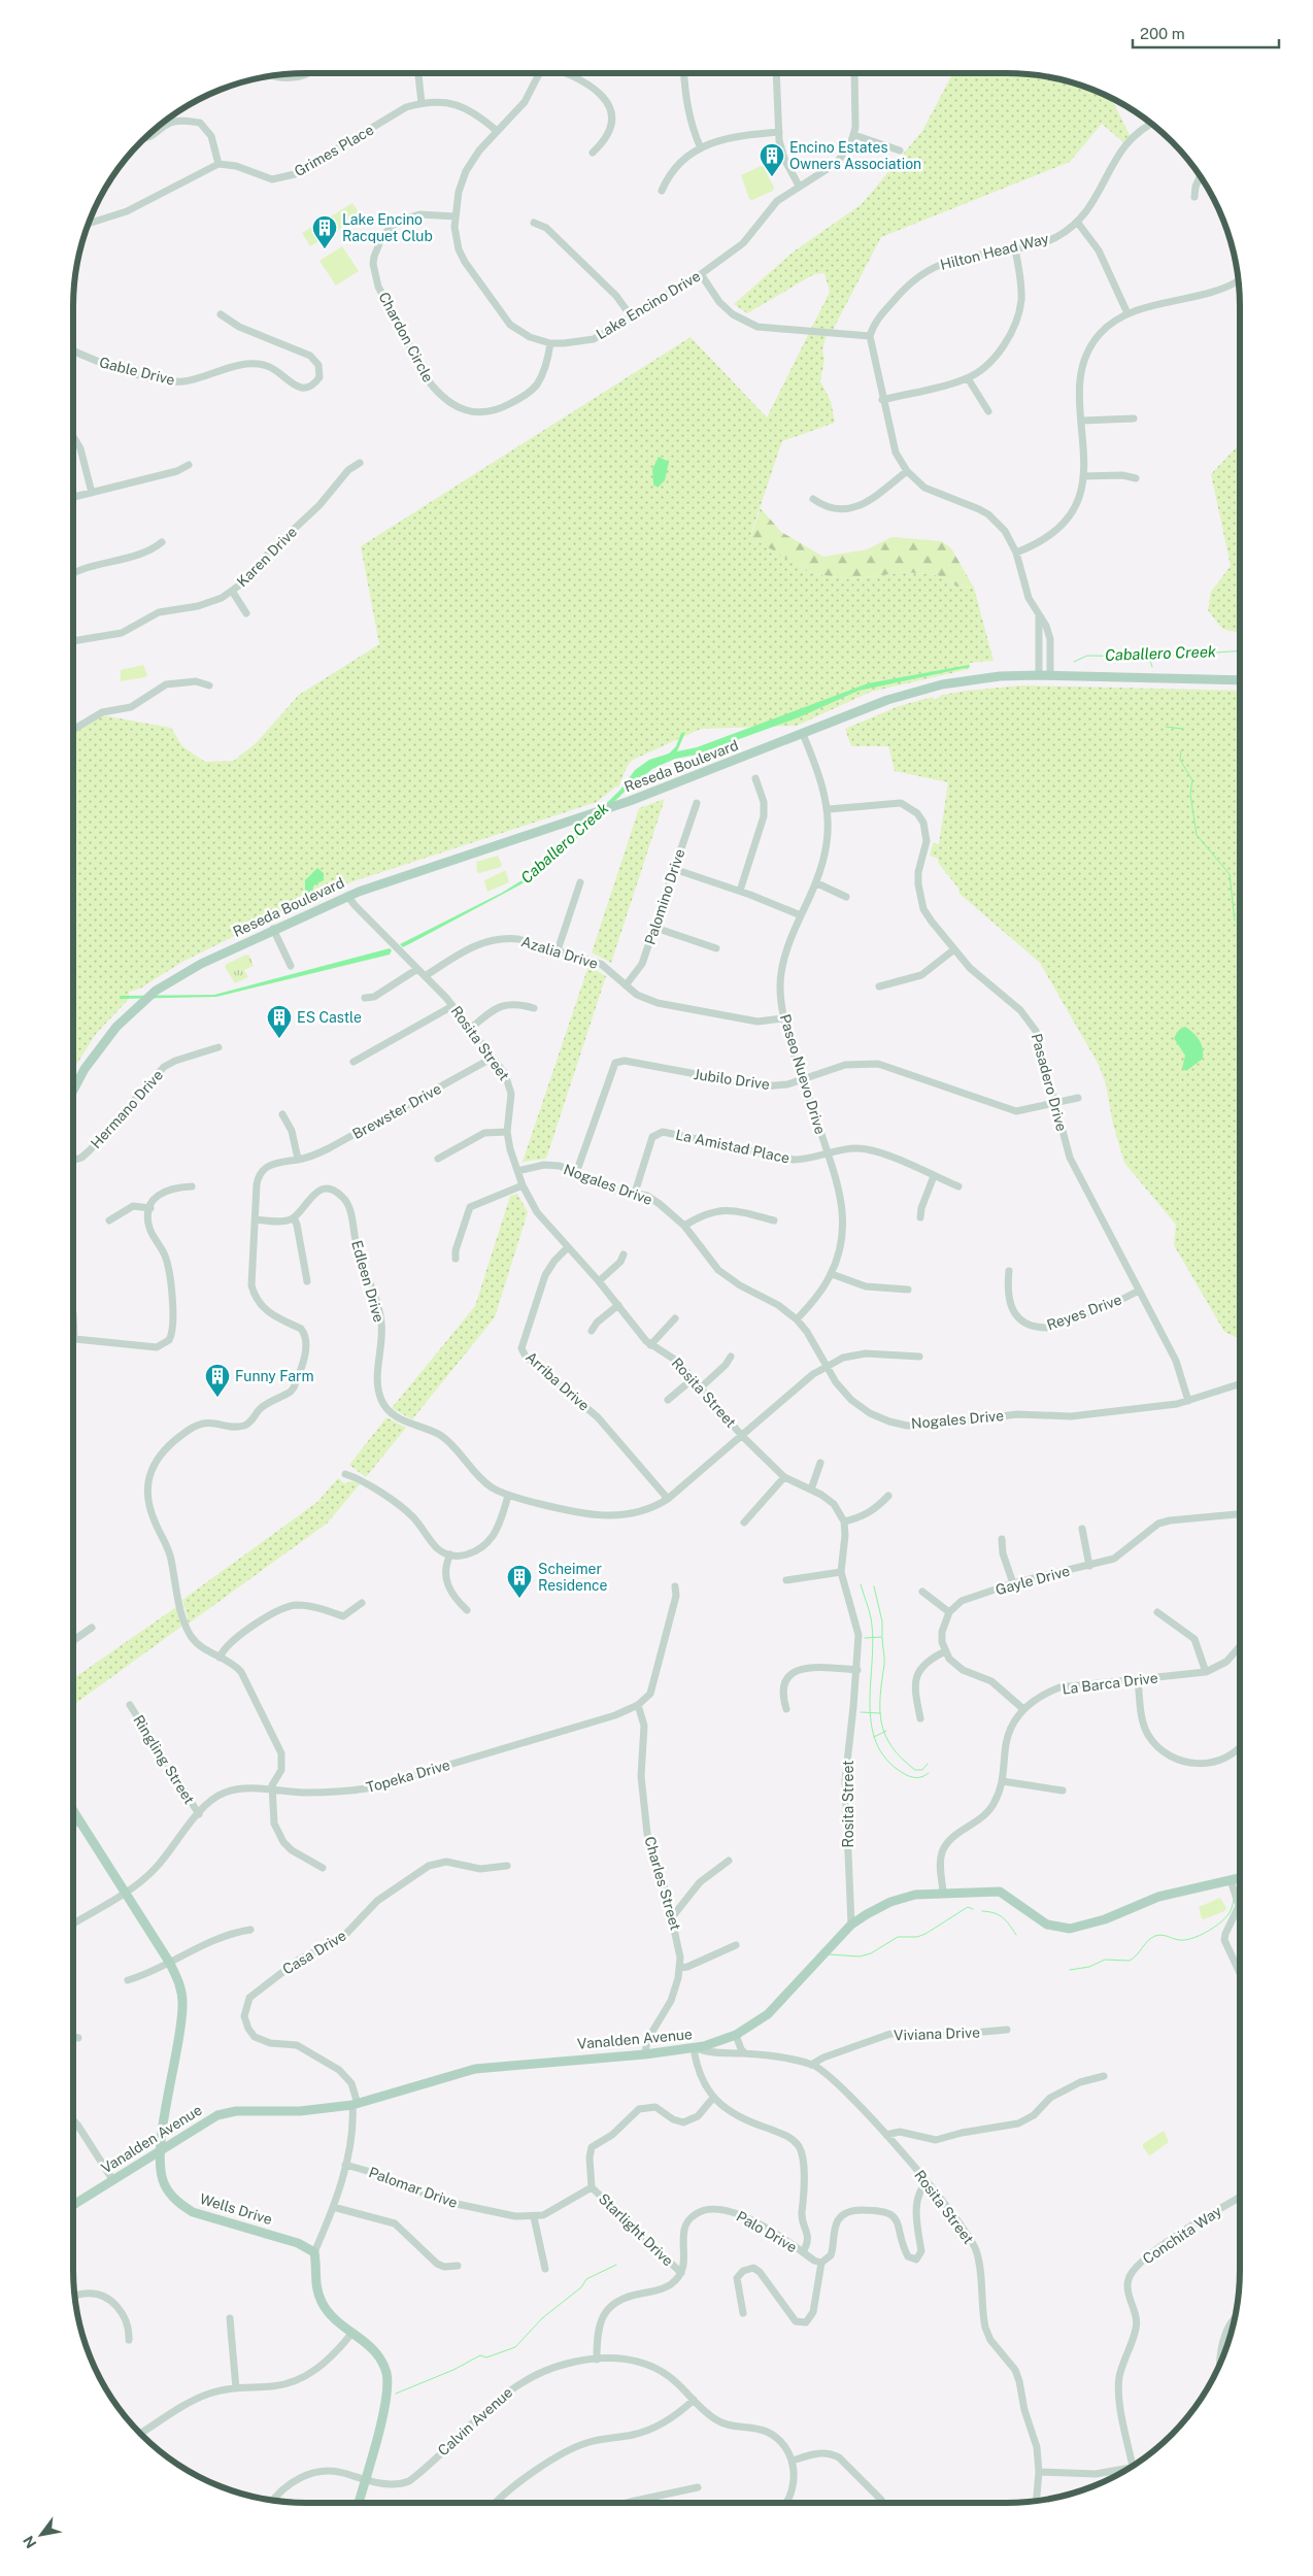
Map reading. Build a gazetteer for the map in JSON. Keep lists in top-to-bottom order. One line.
{"streets":{"main road":["Reseda Boulevard","Vanalden Avenue","Wells Drive"],"street":["Grimes Place","Hilton Head Way","Lake Encino Drive","Chardon Circle","Gable Drive","Karen Drive","Palomino Drive","Azalia Drive","Rosita Street","Paseo Nuevo Drive","Jubilo Drive","Pasadero Drive","Hermano Drive","Brewster Drive","La Amistad Place","Nogales Drive","Edleen Drive","Reyes Drive","Arriba Drive","Gayle Drive","La Barca Drive","Ringling Street","Topeka Drive","Charles Street","Casa Drive","Viviana Drive","Palomar Drive","Starlight Drive","Palo Drive","Conchita Way","Calvin Avenue"]},"crossings":[["Grimes Place","Lake Encino Drive"],["Lake Encino Drive","Chardon Circle"],["Reseda Boulevard","Rosita Street"],["Reseda Boulevard","Paseo Nuevo Drive"],["Palomino Drive","Azalia Drive"],["Azalia Drive","Rosita Street"],["Azalia Drive","Paseo Nuevo Drive"],["Rosita Street","Brewster Drive"],["Rosita Street","Nogales Drive"],["Rosita Street","Arriba Drive"],["Rosita Street","Viviana Drive"],["Rosita Street","Vanalden Avenue"],["Paseo Nuevo Drive","Jubilo Drive"],["Paseo Nuevo Drive","Pasadero Drive"],["Paseo Nuevo Drive","La Amistad Place"],["Paseo Nuevo Drive","Nogales Drive"],["Jubilo Drive","Pasadero Drive"],["Jubilo Drive","Nogales Drive"],["Pasadero Drive","Nogales Drive"],["Pasadero Drive","Reyes Drive"],["Brewster Drive","Topeka Drive"],["La Amistad Place","Nogales Drive"],["La Barca Drive","Vanalden Avenue"],["Ringling Street","Topeka Drive"],["Topeka Drive","Charles Street"],["Topeka Drive","Wells Drive"],["Charles Street","Vanalden Avenue"],["Casa Drive","Vanalden Avenue"],["Casa Drive","Palomar Drive"],["Casa Drive","Wells Drive"],["Vanalden Avenue","Wells Drive"],["Palomar Drive","Starlight Drive"],["Starlight Drive","Palo Drive"]],"water":["Caballero Creek"],"places":{"building":["Encino Estates Owners Association","Lake Encino Racquet Club","ES Castle","Funny Farm","Scheimer Residence"]},"scale_bar":"200 m","north":"bottom left"}
